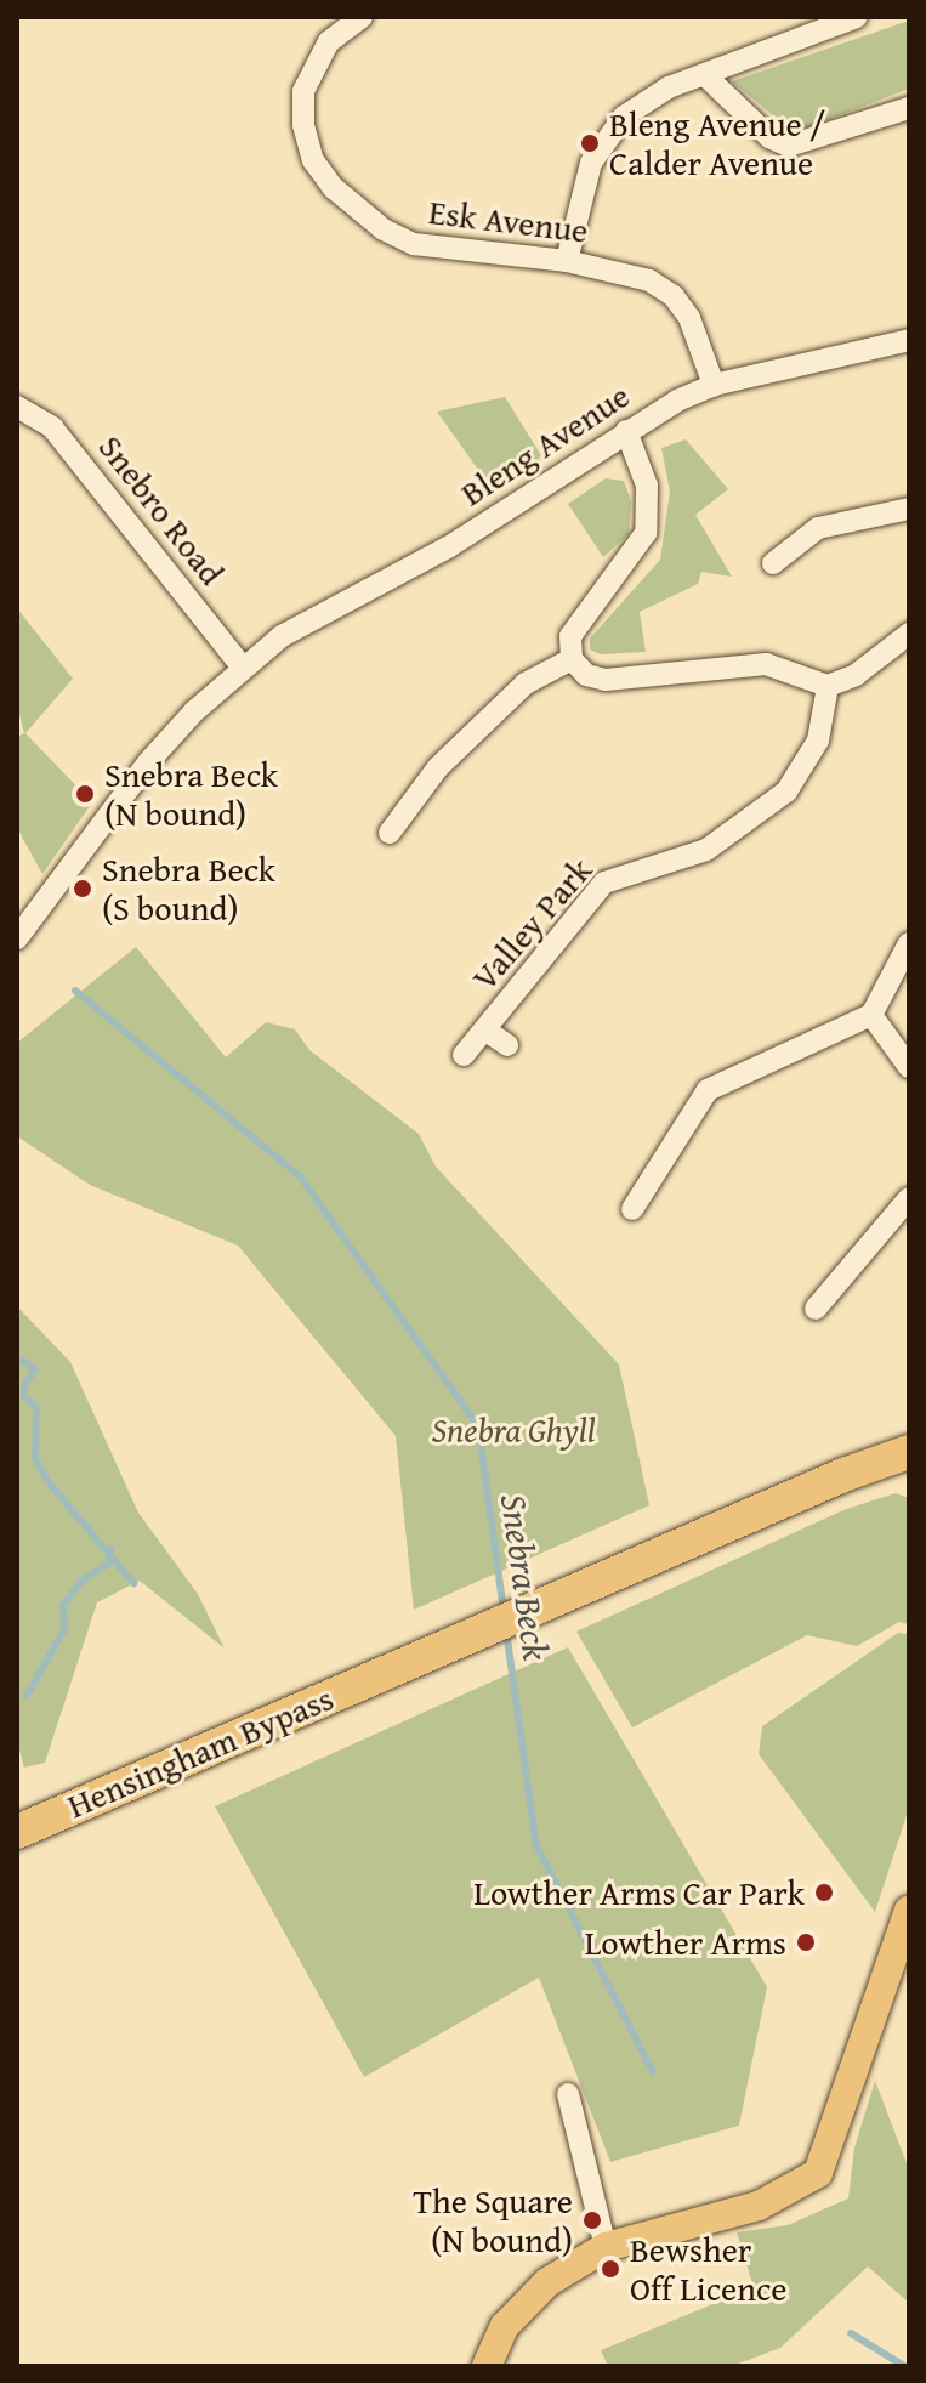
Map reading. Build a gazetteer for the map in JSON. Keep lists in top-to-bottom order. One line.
{"streets":{"highway":["Hensingham Bypass"],"street":["Esk Avenue","Bleng Avenue","Snebro Road","Valley Park"]},"crossings":[["Esk Avenue","Bleng Avenue"],["Bleng Avenue","Snebro Road"]],"water":["Snebra Beck"],"parks":["Snebra Ghyll"],"places":["Bleng Avenue / Calder Avenue","Snebra Beck (N bound)","Snebra Beck (S bound)","Lowther Arms Car Park","Lowther Arms","The Square (N bound)","Bewsher Off Licence"]}
